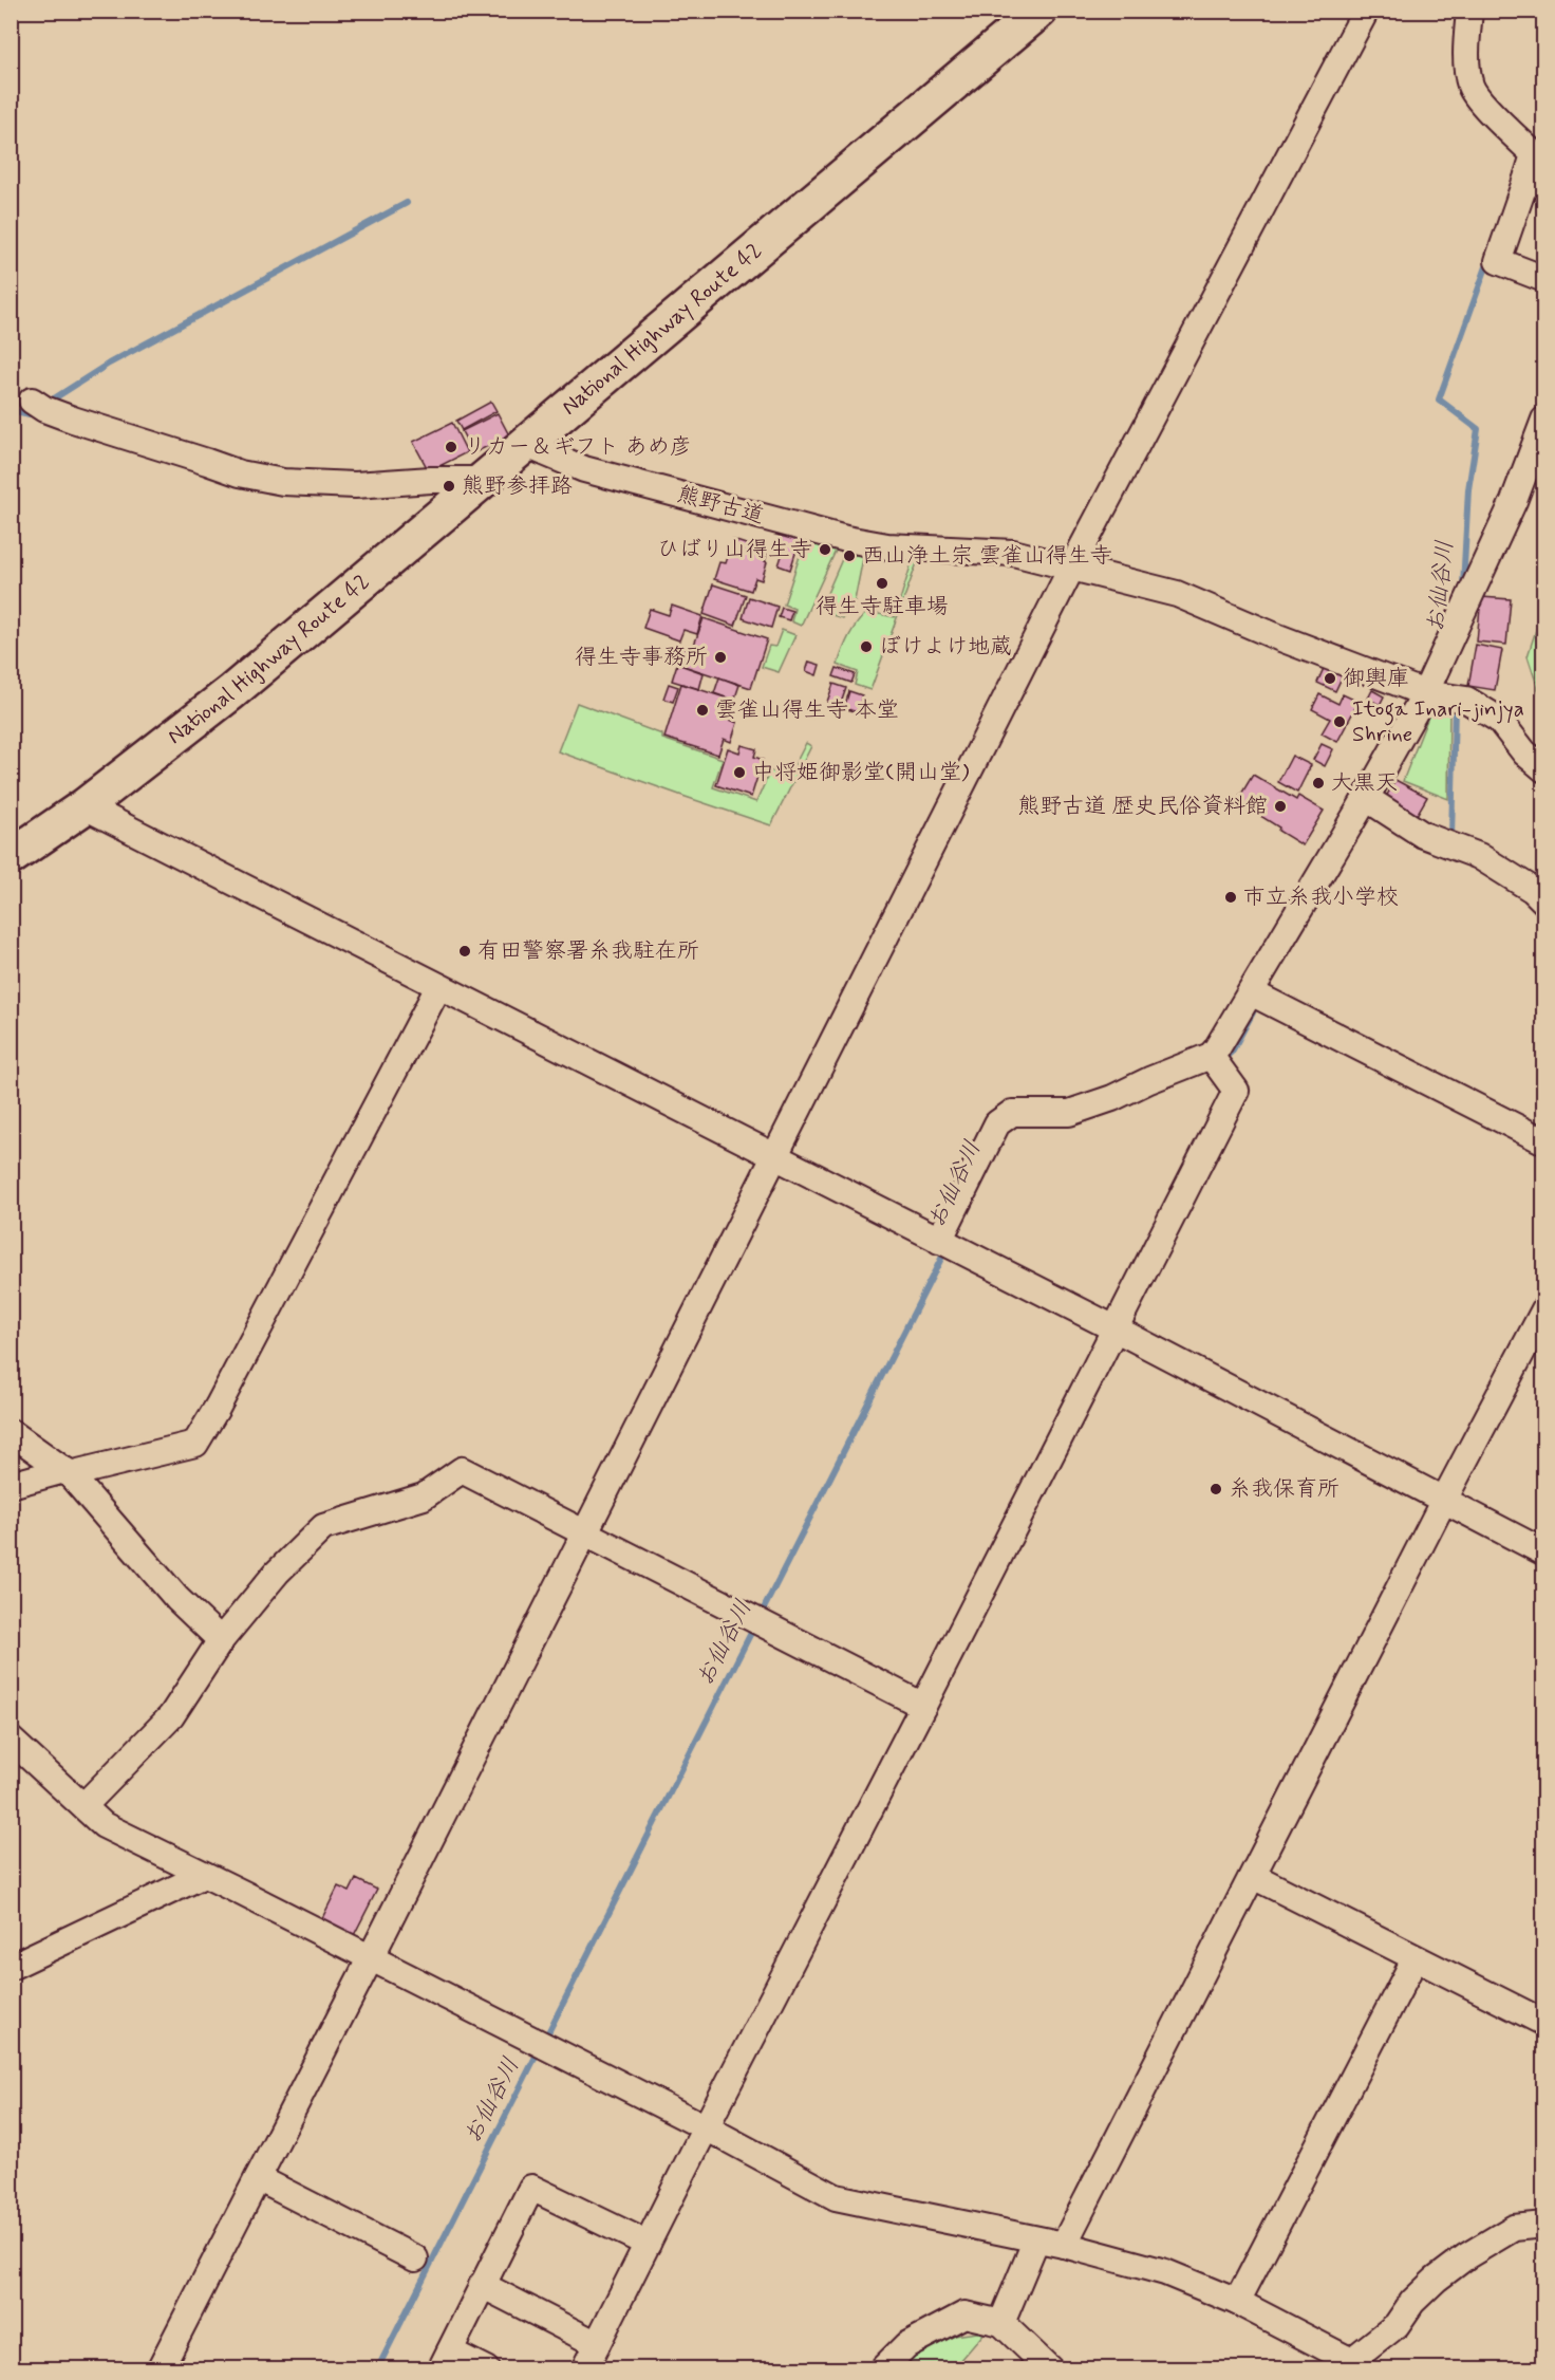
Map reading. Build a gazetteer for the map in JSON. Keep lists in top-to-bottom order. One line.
{"streets":{"highway":["National Highway Route 42"],"street":["熊野古道"]},"crossings":[["National Highway Route 42","熊野古道"]],"water":["お仙谷川"],"places":["リカー＆ギフト あめ彦","熊野参拝路","ひばり山得生寺","西山浄土宗 雲雀山得生寺","得生寺駐車場","ぼけよけ地蔵","得生寺事務所","御輿庫","雲雀山得生寺 本堂","Itoga Inari-jinjya Shrine","中将姫御影堂(開山堂)","大黒天","熊野古道 歴史民俗資料館","市立糸我小学校","有田警察署糸我駐在所","糸我保育所"]}
